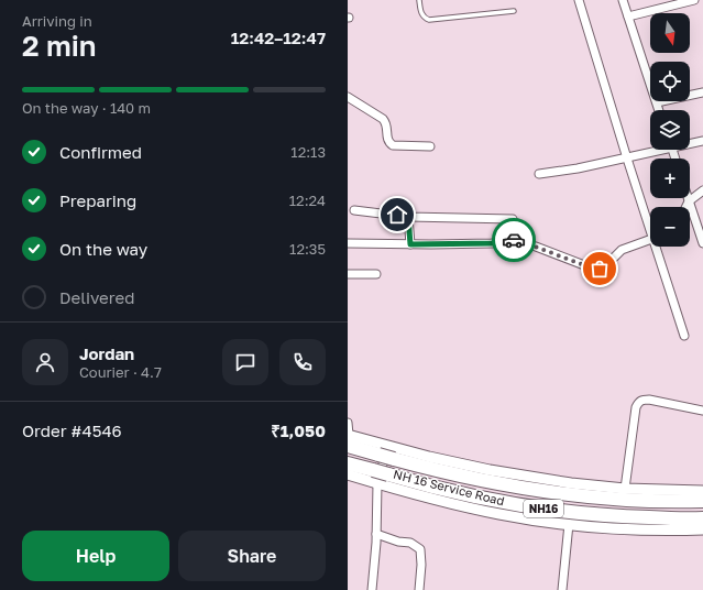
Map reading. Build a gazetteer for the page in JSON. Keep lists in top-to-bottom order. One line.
{"streets":{"highway":["NH16"],"street":["NH 16 Service Road"]},"crossings":[["NH 16 Service Road","NH16"]],"north":"bottom","page":{"heading":["2 min","Arriving in","12:42–12:47"],"panel":["Jordan","Courier · 4.7","Order #4546","₹1,050"],"map_buttons":["+","−"],"bar":"On the way · 140 m","list":[["Confirmed","12:13"],["Preparing","12:24"],["On the way","12:35"],"Delivered"],"buttons":["Help","Share"]}}
